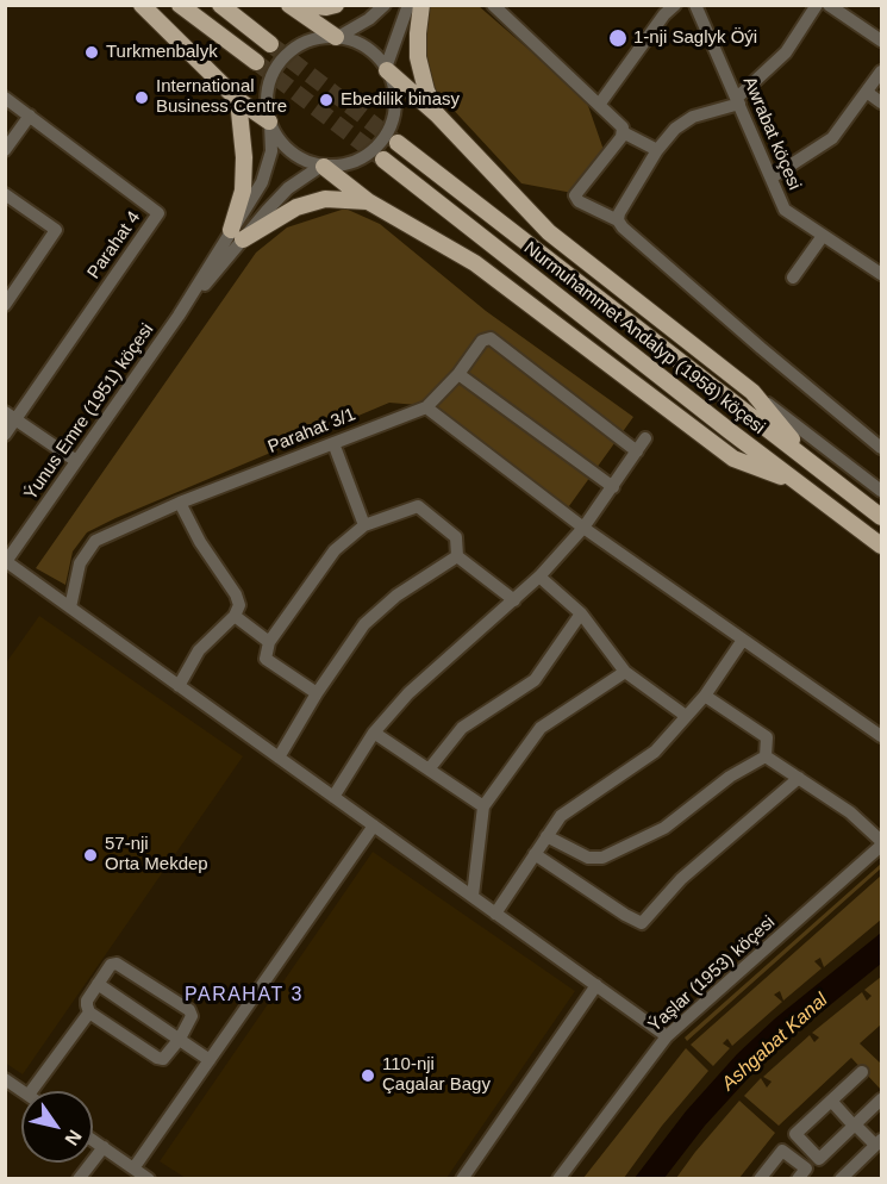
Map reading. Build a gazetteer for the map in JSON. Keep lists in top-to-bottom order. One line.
{"streets":{"main road":["Nurmuhammet Andalyp (1958) köçesi"],"street":["Awrabat köçesi","Parahat 4","Ýunus Emre (1951) köçesi","Parahat 3/1","Ýaşlar (1953) köçesi"]},"districts":["PARAHAT 3"],"water":["Ashgabat Kanal"],"places":["1-nji Saglyk Öýi","Turkmenbalyk","International Business Centre","Ebedilik binasy","57-nji Orta Mekdep","110-nji Çagalar Bagy"],"north":"bottom right"}
